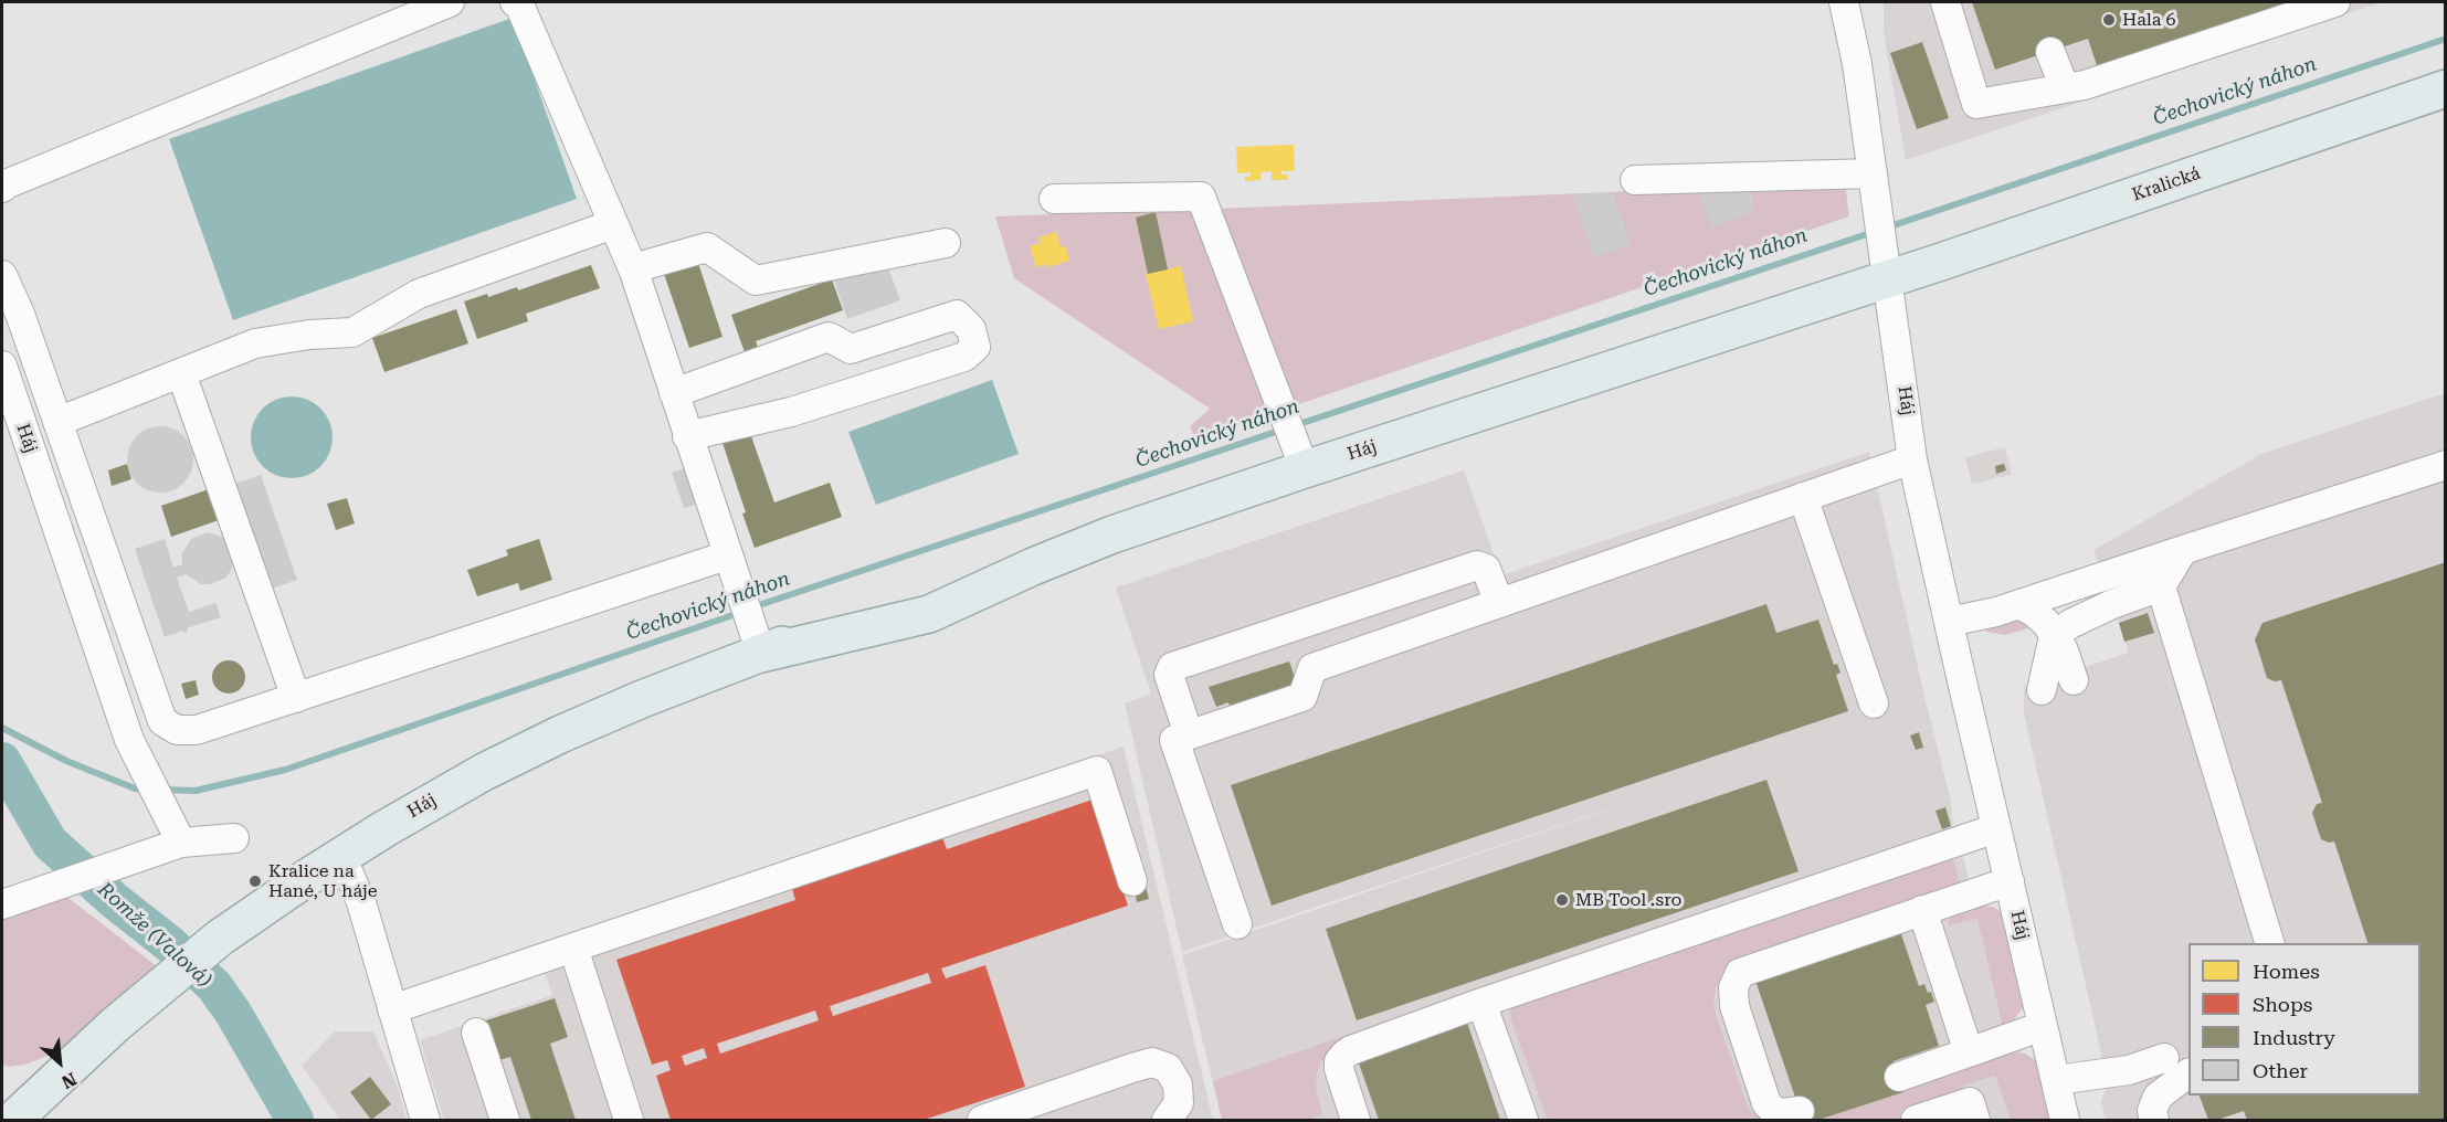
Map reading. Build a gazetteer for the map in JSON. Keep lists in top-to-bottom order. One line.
{"streets":{"main road":["Kralická","Háj"]},"crossings":[["Kralická","Háj"]],"water":["Čechovický náhon","Romže (Valová)"],"places":["Hala 6","Kralice na Hané, U háje","MB Tool .sro"],"legend":["Homes","Shops","Industry","Other"],"north":"bottom right"}
